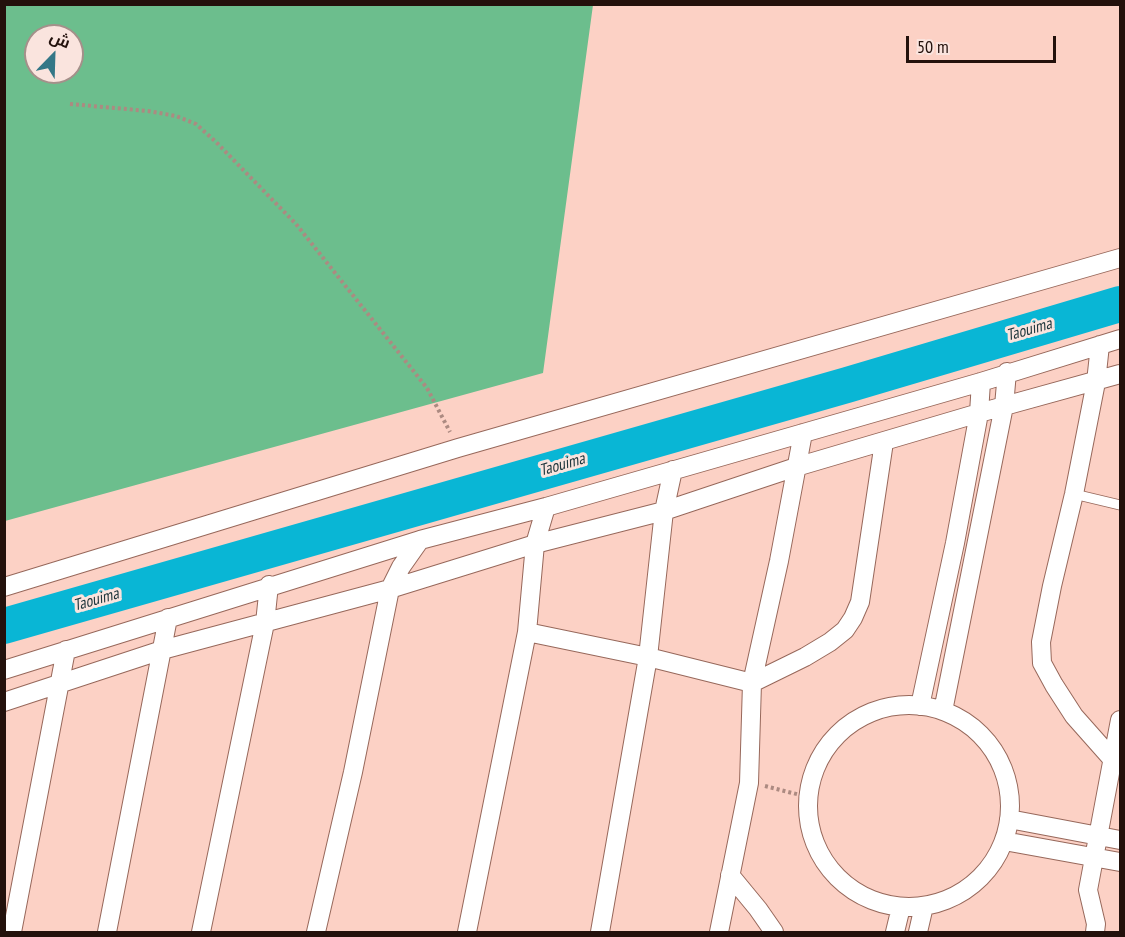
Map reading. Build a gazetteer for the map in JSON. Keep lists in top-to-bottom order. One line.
{"water":["Taouima"],"scale_bar":"50 m","north":"top right"}
